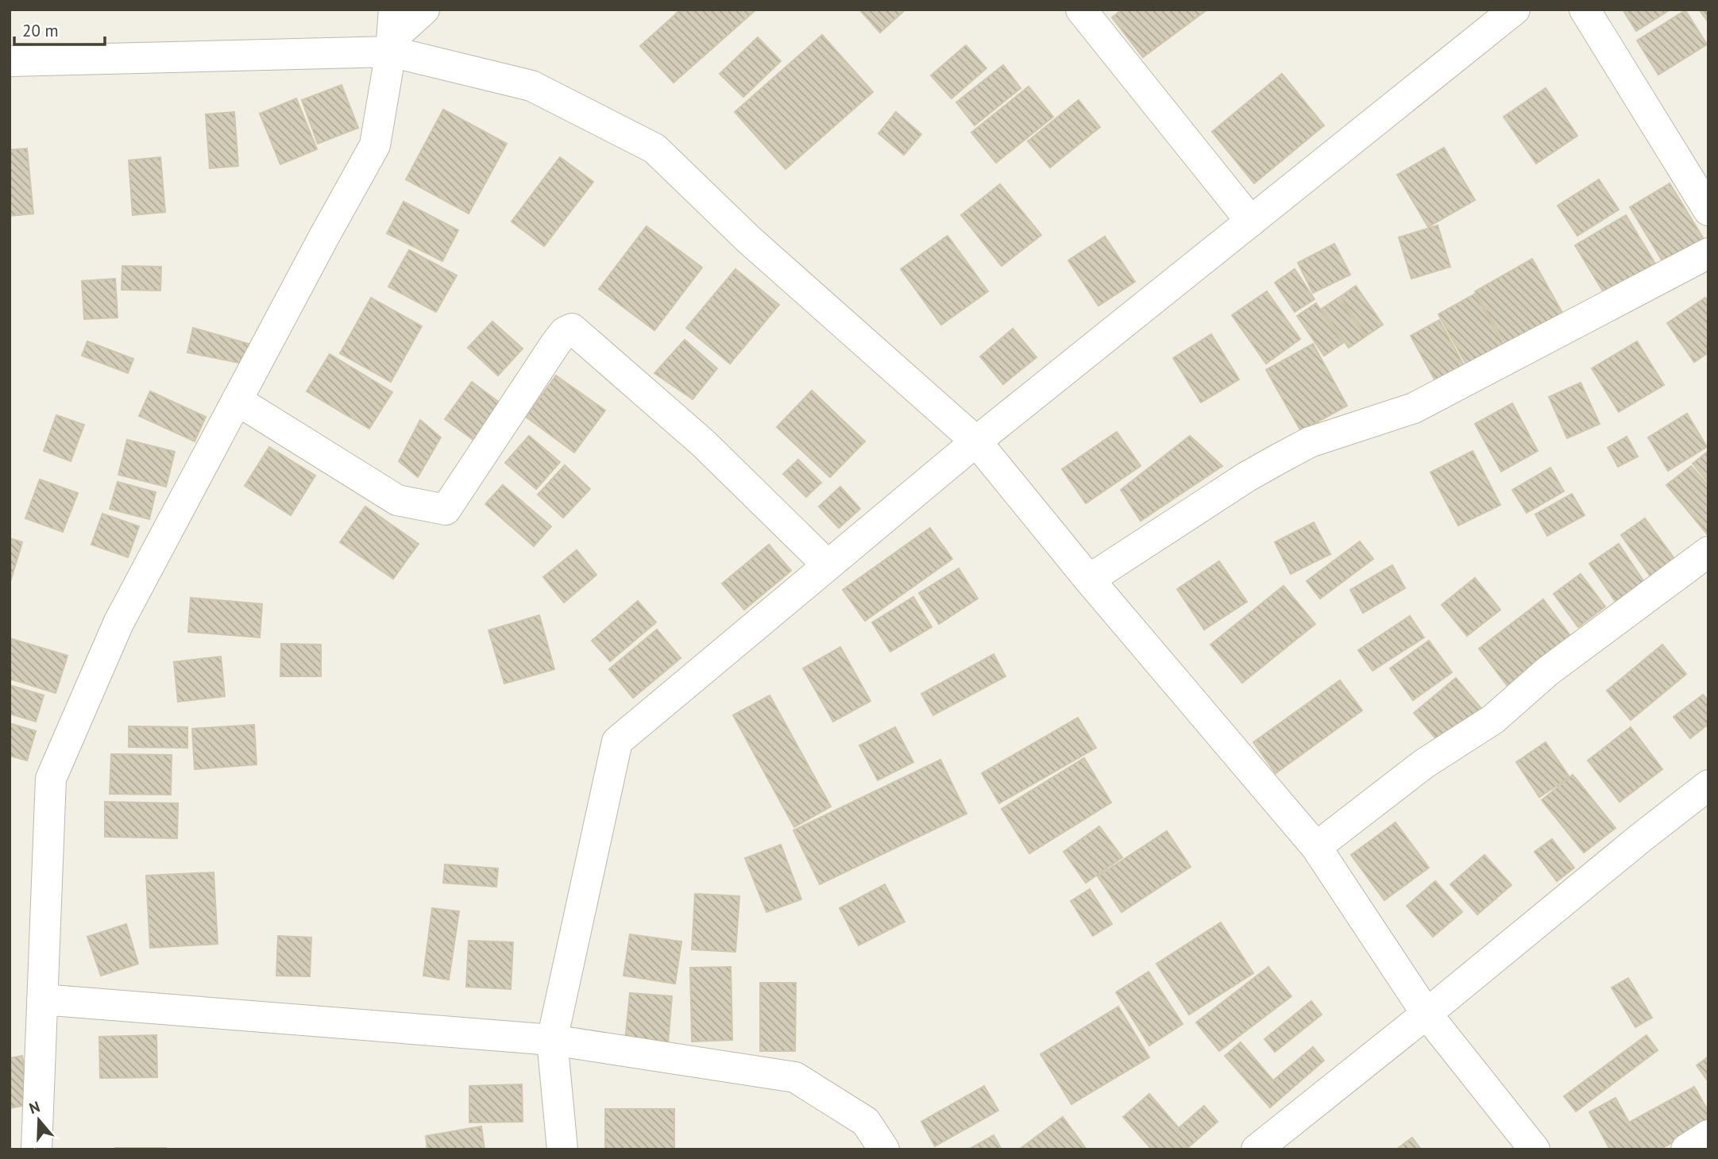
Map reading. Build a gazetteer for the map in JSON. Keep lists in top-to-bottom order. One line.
{"scale_bar":"20 m","north":"top"}
